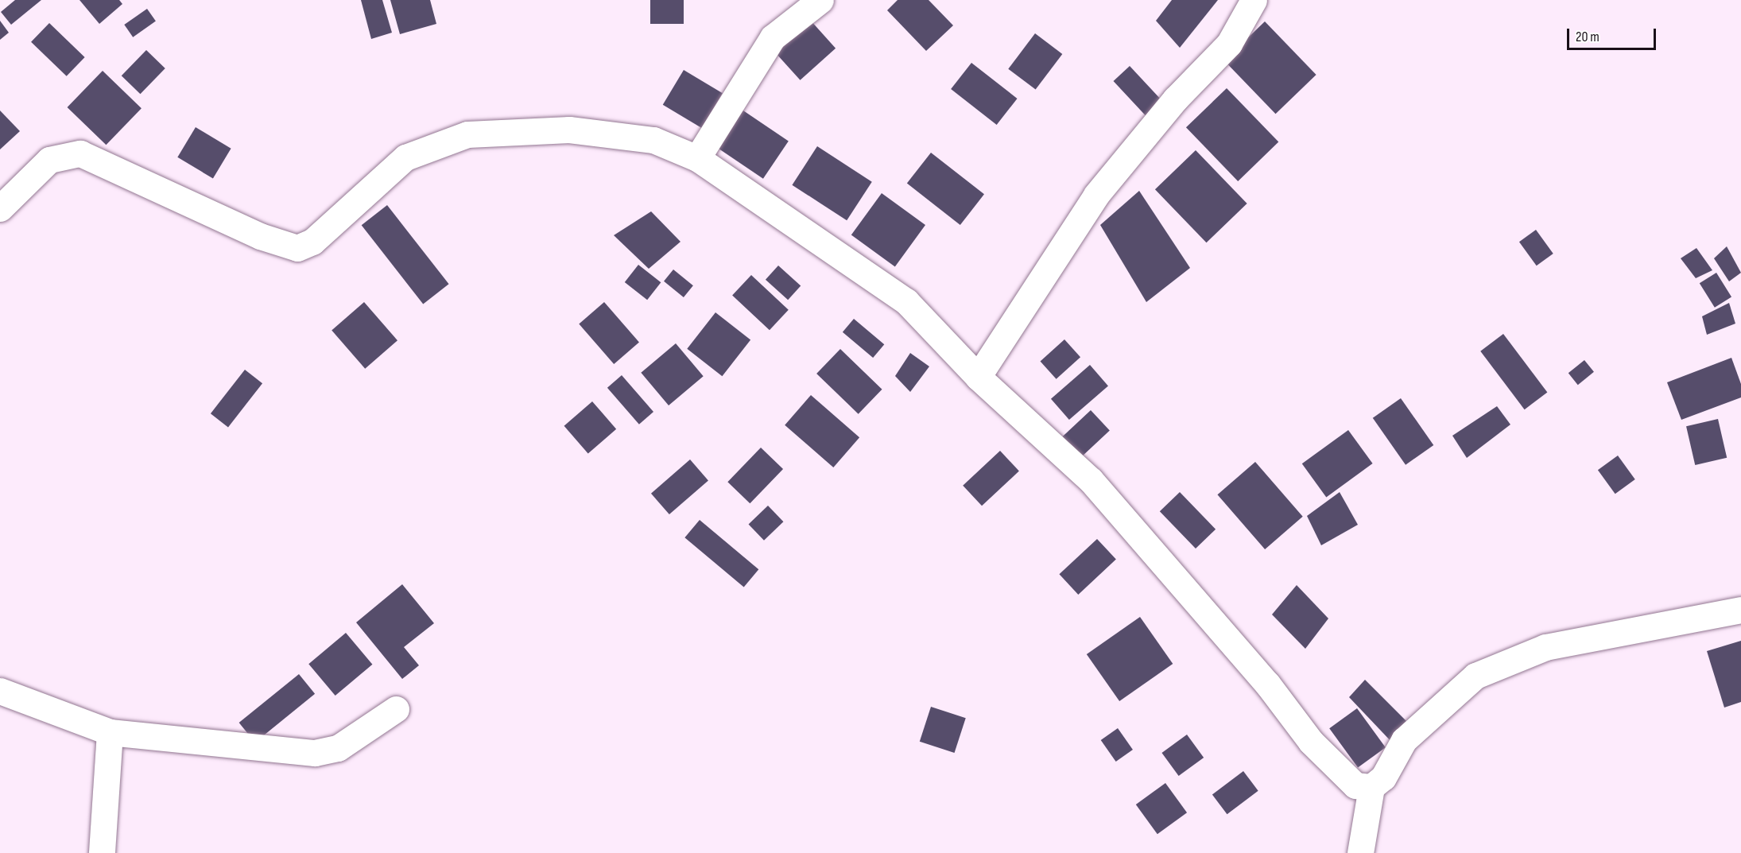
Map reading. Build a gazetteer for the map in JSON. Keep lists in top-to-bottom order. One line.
{"scale_bar":"20 m"}
